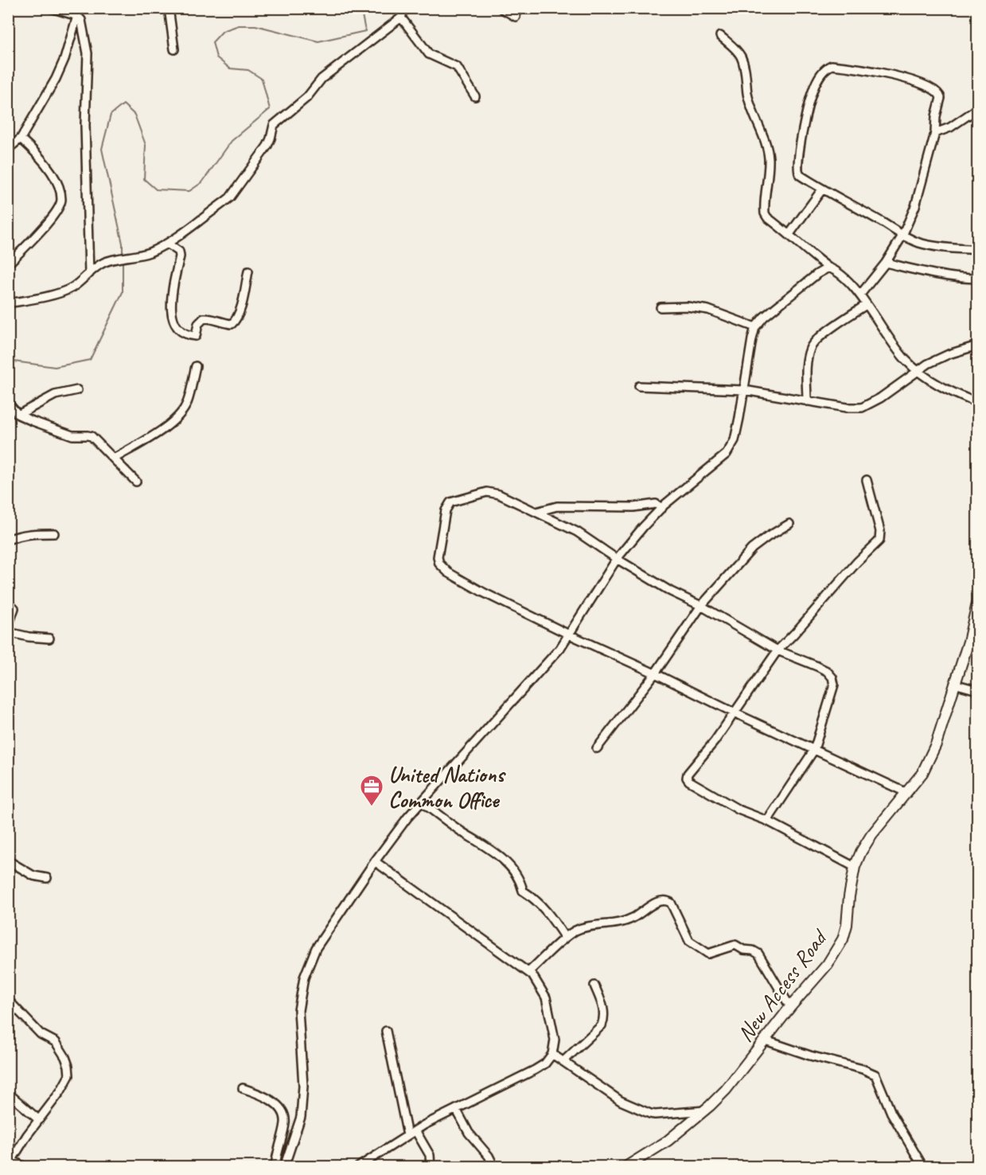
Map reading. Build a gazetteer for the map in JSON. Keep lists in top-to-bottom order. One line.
{"streets":{"main road":["New Access Road"]},"places":{"office":["United Nations Common Office"]}}
